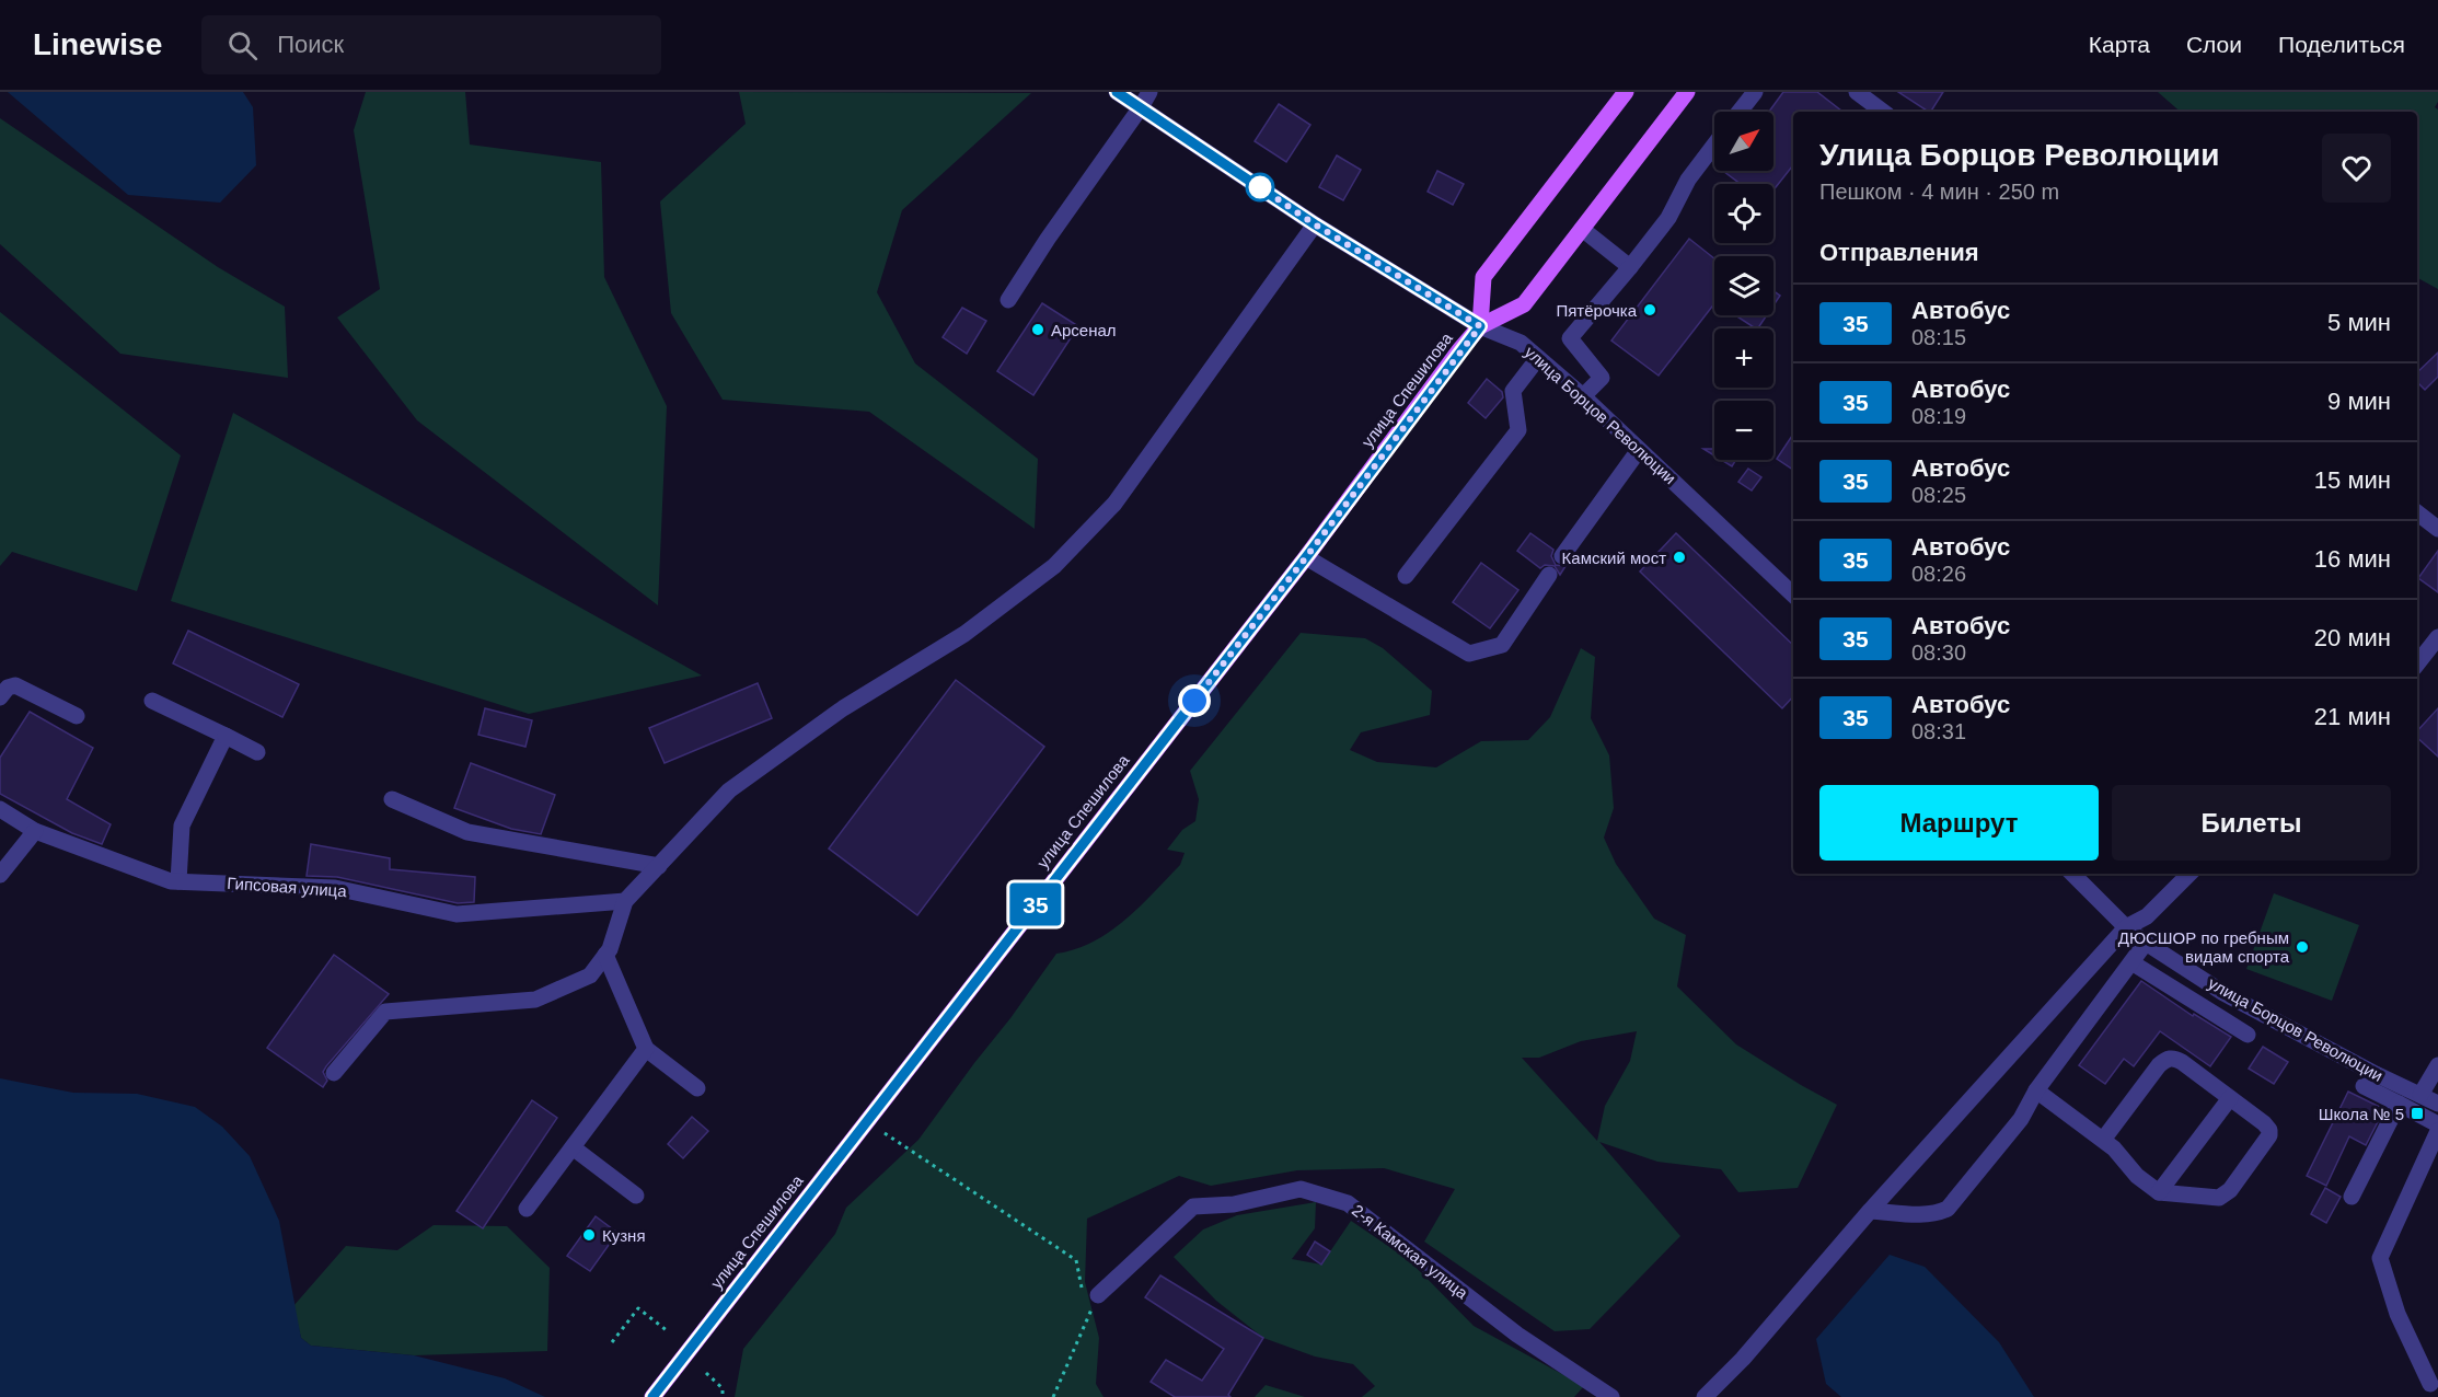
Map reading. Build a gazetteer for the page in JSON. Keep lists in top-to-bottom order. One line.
{"streets":{"main road":["улица Спешилова"],"street":["улица Борцов Революции","Гипсовая улица","2-я Камская улица"]},"crossings":[["улица Спешилова","улица Борцов Революции"]],"places":{"other":["Пятёрочка","Арсенал","Камский мост","ДЮСШОР по гребным видам спорта","Кузня"],"transit":["Школа № 5"]},"lines":["bus line 35"],"north":"top right","page":{"header":"Linewise","search":"Поиск","nav":["Карта","Слои","Поделиться"],"on_map":"35","map_buttons":["+","−"],"heading":[["Улица Борцов Революции","Пешком · 4 мин · 250 m"],"Отправления"],"list":[{"mark":"35","name":"Автобус","note":"08:15","value":"5 мин"},{"mark":"35","name":"Автобус","note":"08:19","value":"9 мин"},{"mark":"35","name":"Автобус","note":"08:25","value":"15 мин"},{"mark":"35","name":"Автобус","note":"08:26","value":"16 мин"},{"mark":"35","name":"Автобус","note":"08:30","value":"20 мин"},{"mark":"35","name":"Автобус","note":"08:31","value":"21 мин"}],"buttons":["Маршрут","Билеты"]}}
